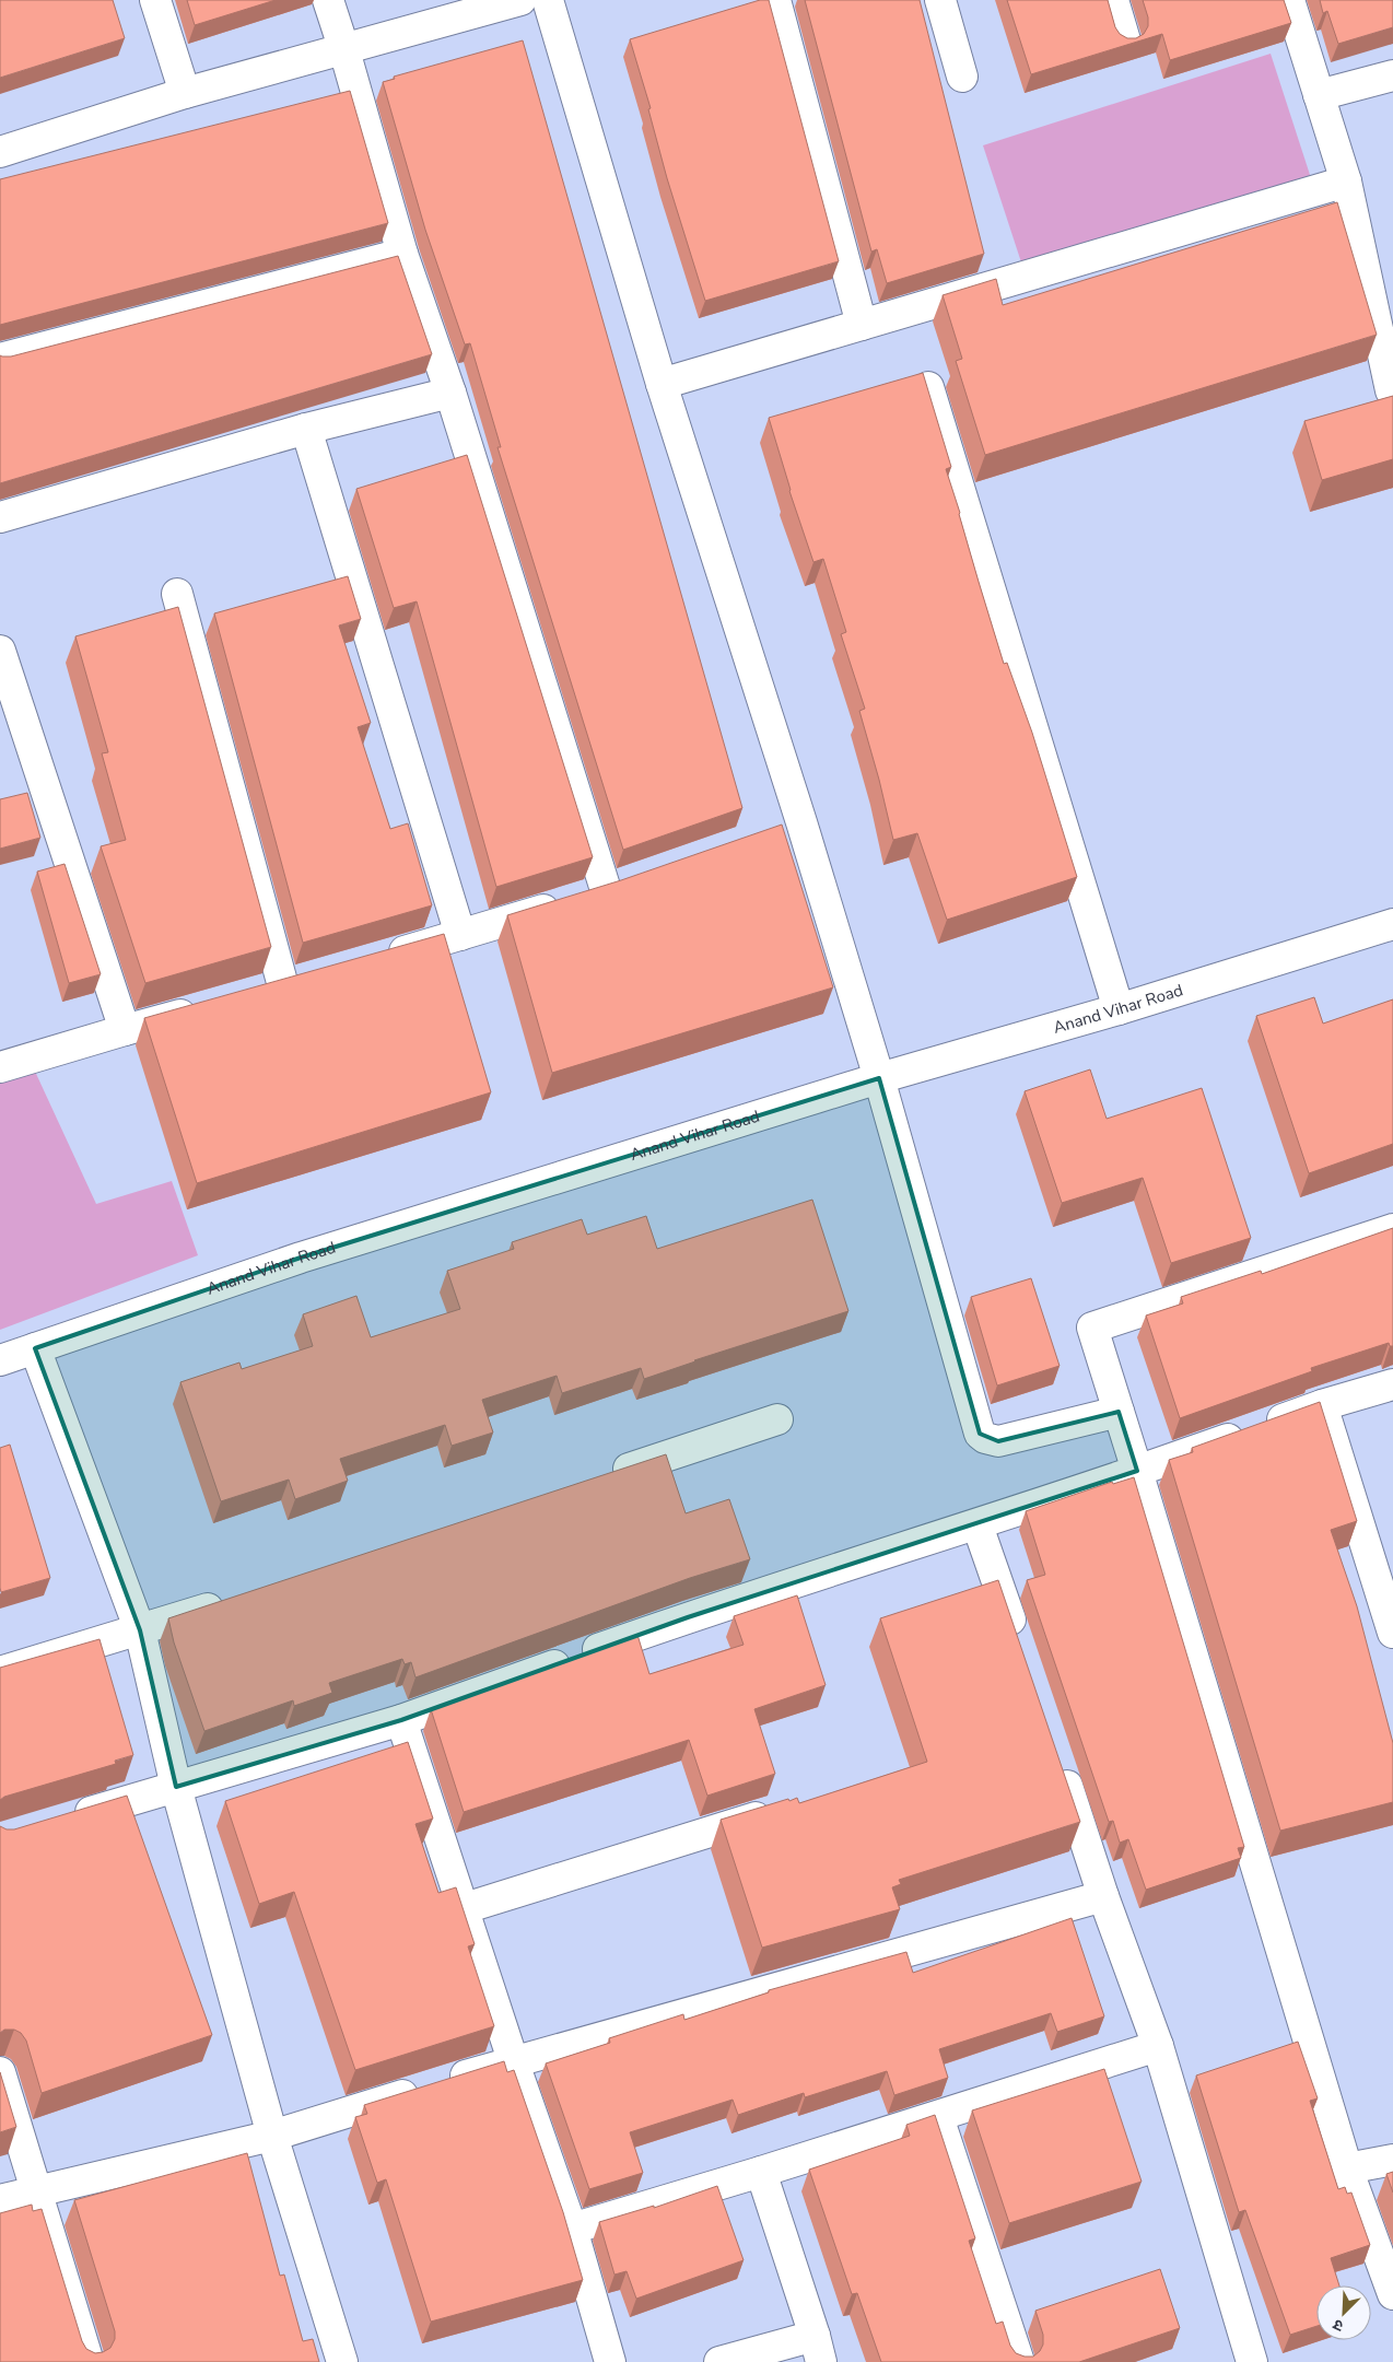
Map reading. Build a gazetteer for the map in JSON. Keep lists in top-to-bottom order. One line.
{"streets":{"street":["Anand Vihar Road"]},"north":"bottom left"}
